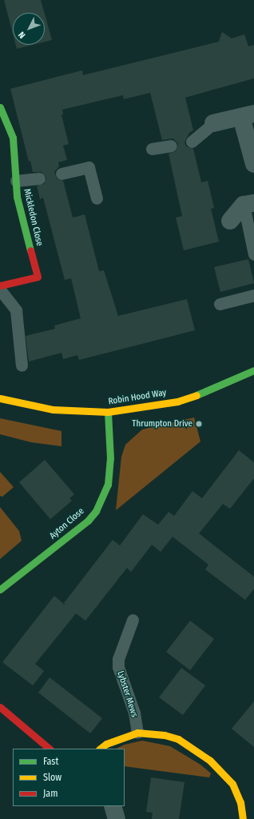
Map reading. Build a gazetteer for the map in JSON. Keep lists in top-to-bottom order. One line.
{"streets":{"street":["Mickledon Close","Robin Hood Way","Ayton Close"],"lane":["Lybster Mews"]},"crossings":[["Robin Hood Way","Ayton Close"]],"places":["Thrumpton Drive"],"legend":["Fast","Slow","Jam"],"north":"bottom left"}
